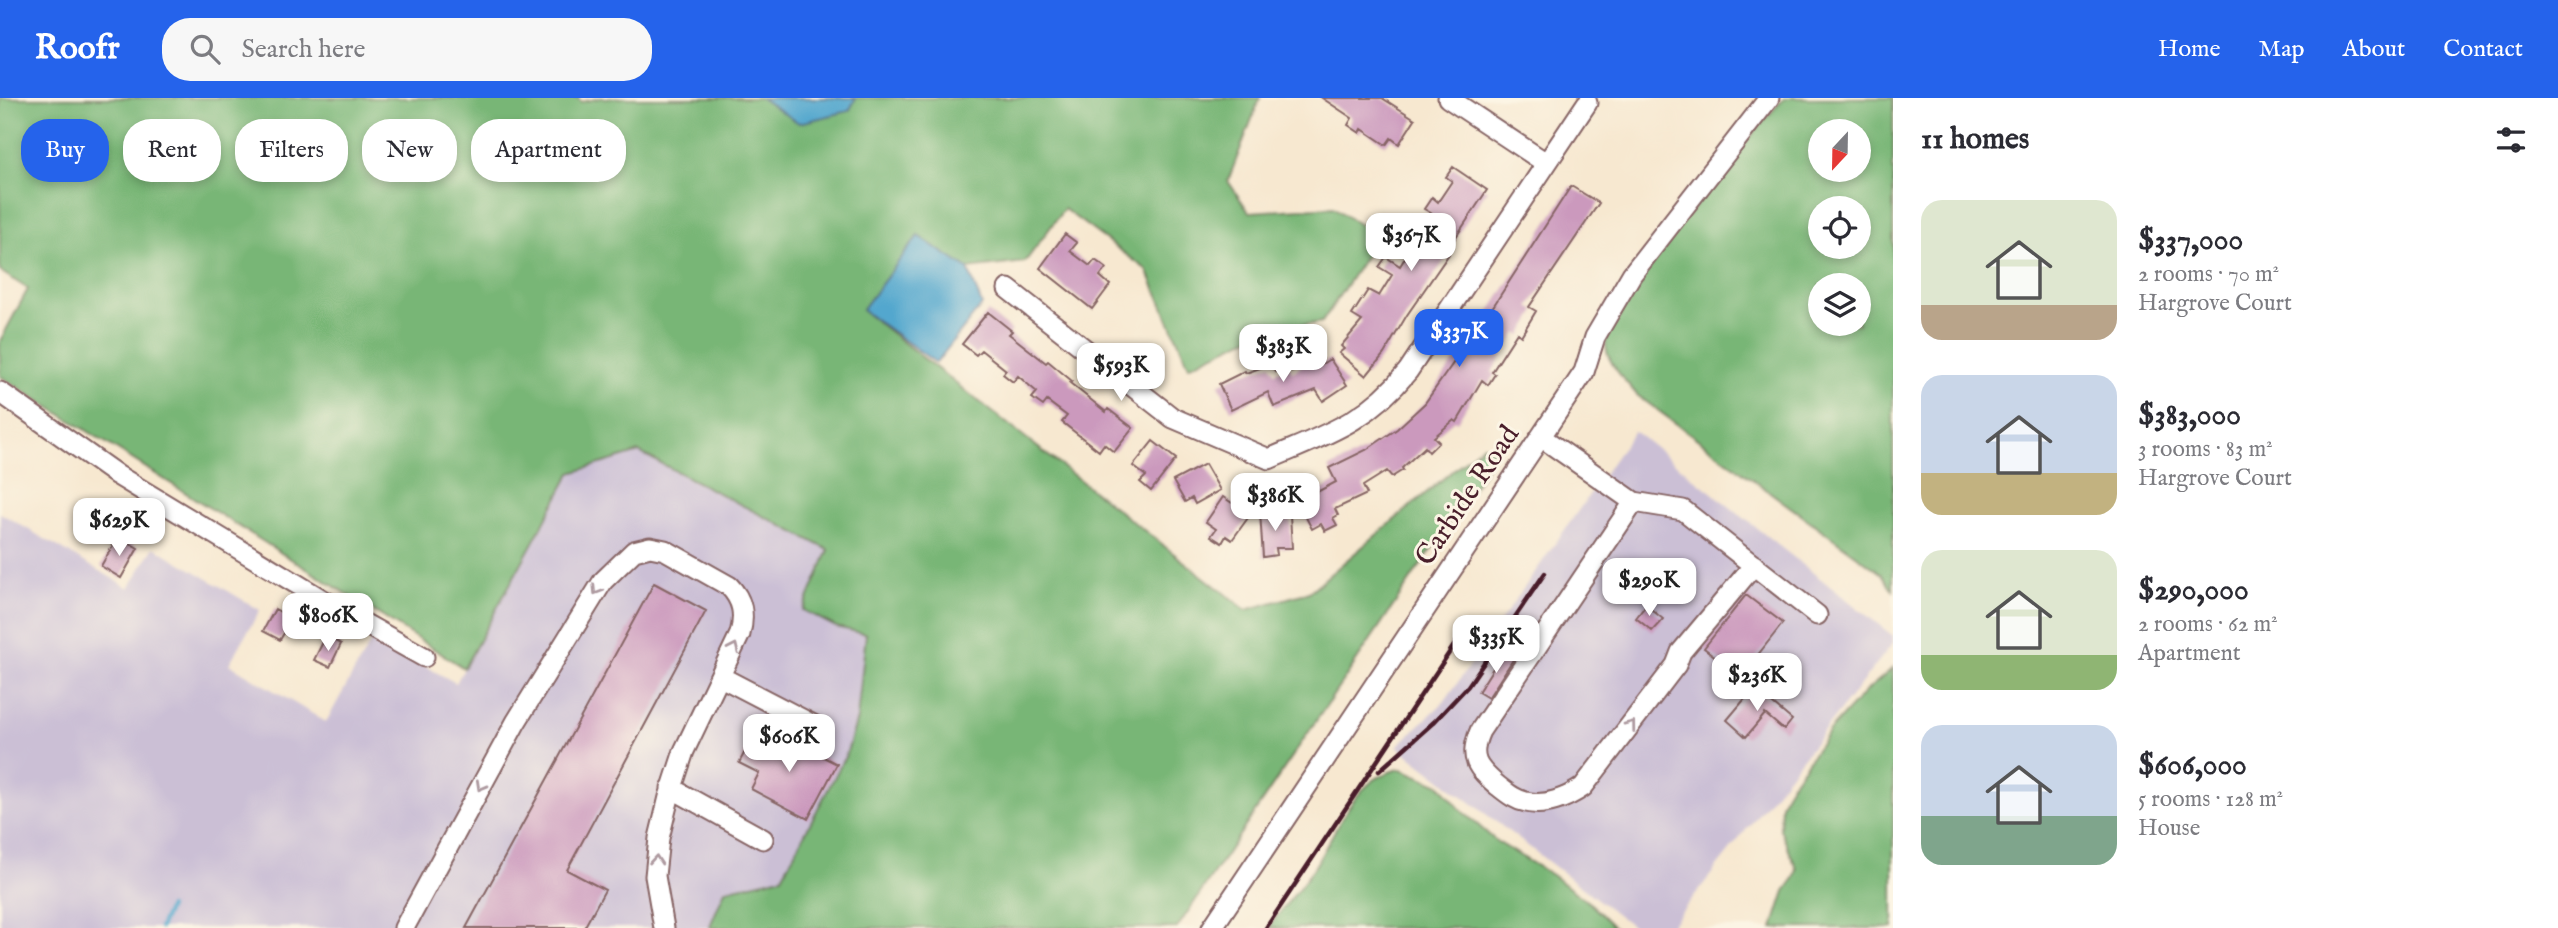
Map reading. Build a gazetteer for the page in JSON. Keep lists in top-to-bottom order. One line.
{"streets":{"street":["Carbide Road"]},"north":"bottom","page":{"header":"Roofr","search":"Search here","nav":["Home","Map","About","Contact"],"heading":"11 homes","chip":["Buy","Rent","Filters","New","Apartment"],"list":[{"name":"$337,000","note":"2 rooms · 70 m² · Hargrove Court"},{"name":"$383,000","note":"3 rooms · 83 m² · Hargrove Court"},{"name":"$290,000","note":"2 rooms · 62 m² · Apartment"},{"name":"$606,000","note":"5 rooms · 128 m² · House"}],"price":["$367K","$337K","$383K","$593K","$386K","$629K","$290K","$806K","$335K","$236K","$606K"]}}
